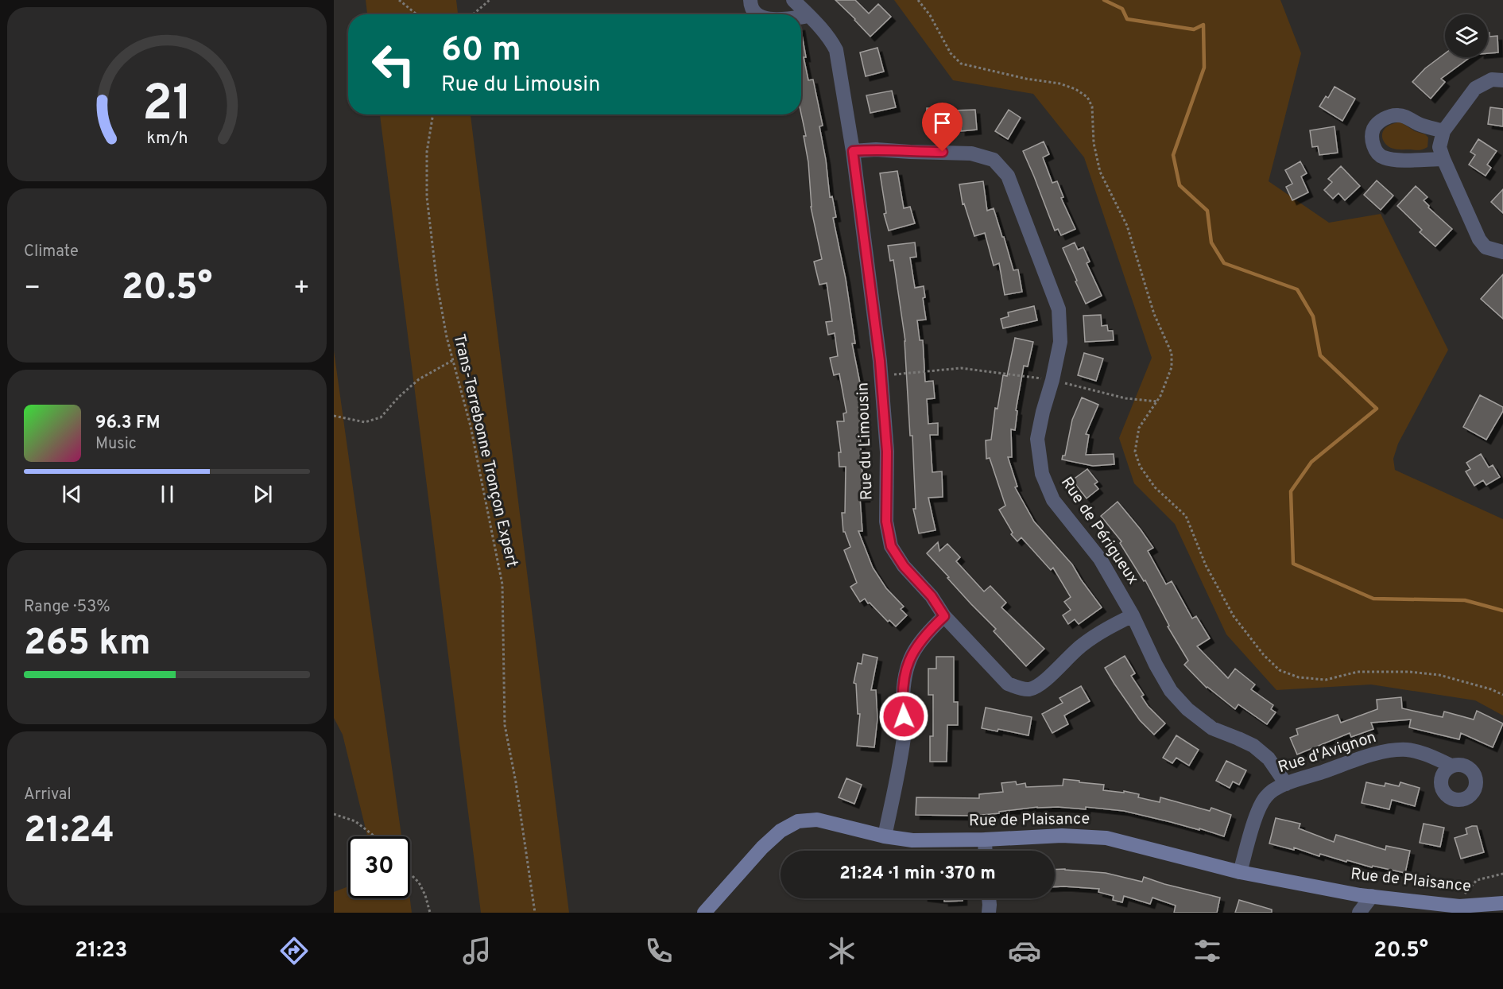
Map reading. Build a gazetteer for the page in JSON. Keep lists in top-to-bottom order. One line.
{"streets":{"street":["Rue du Limousin","Rue de Périgueux","Rue d'Avignon","Rue de Plaisance"],"path":["Trans-Terrebonne Tronçon Expert"]},"crossings":[["Rue du Limousin","Rue de Périgueux"],["Rue de Périgueux","Rue d'Avignon"],["Rue d'Avignon","Rue de Plaisance"]],"page":{"turn":["60 m","Rue du Limousin"],"tile":["Climate",["Range · 53%","265 km"],["Arrival","21:24"]],"heat":["−","20.5°","+"],"song":["96.3 FM","Music"],"limit":"30","trip":"21:24 · 1 min · 370 m","tabs":["21:23","20.5°"],"gauge":["21","km/h"]}}
